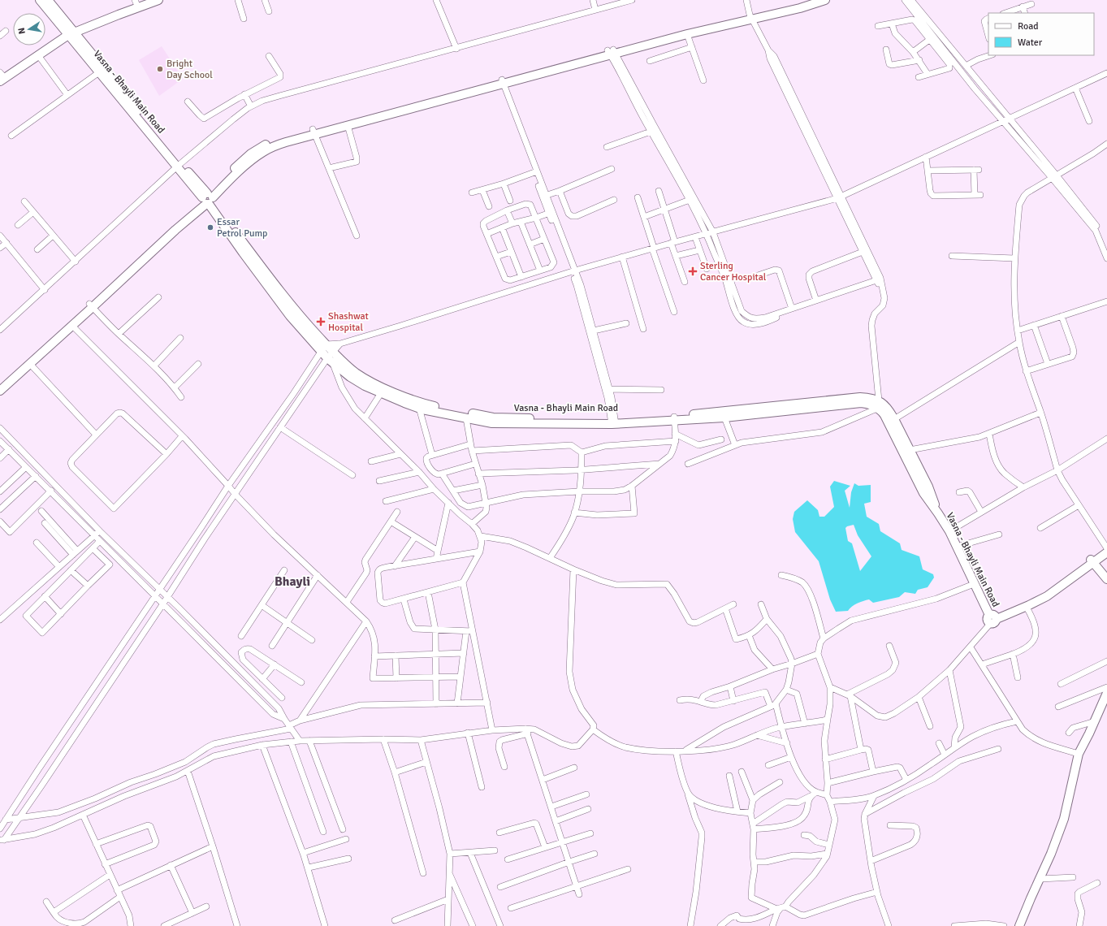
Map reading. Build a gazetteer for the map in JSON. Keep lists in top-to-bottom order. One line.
{"streets":{"main road":["Vasna - Bhayli Main Road"]},"districts":["Bhayli"],"places":{"other":["Bright Day School","Essar Petrol Pump"],"health":["Sterling Cancer Hospital","Shashwat Hospital"]},"legend":["Road","Water"],"north":"left"}
